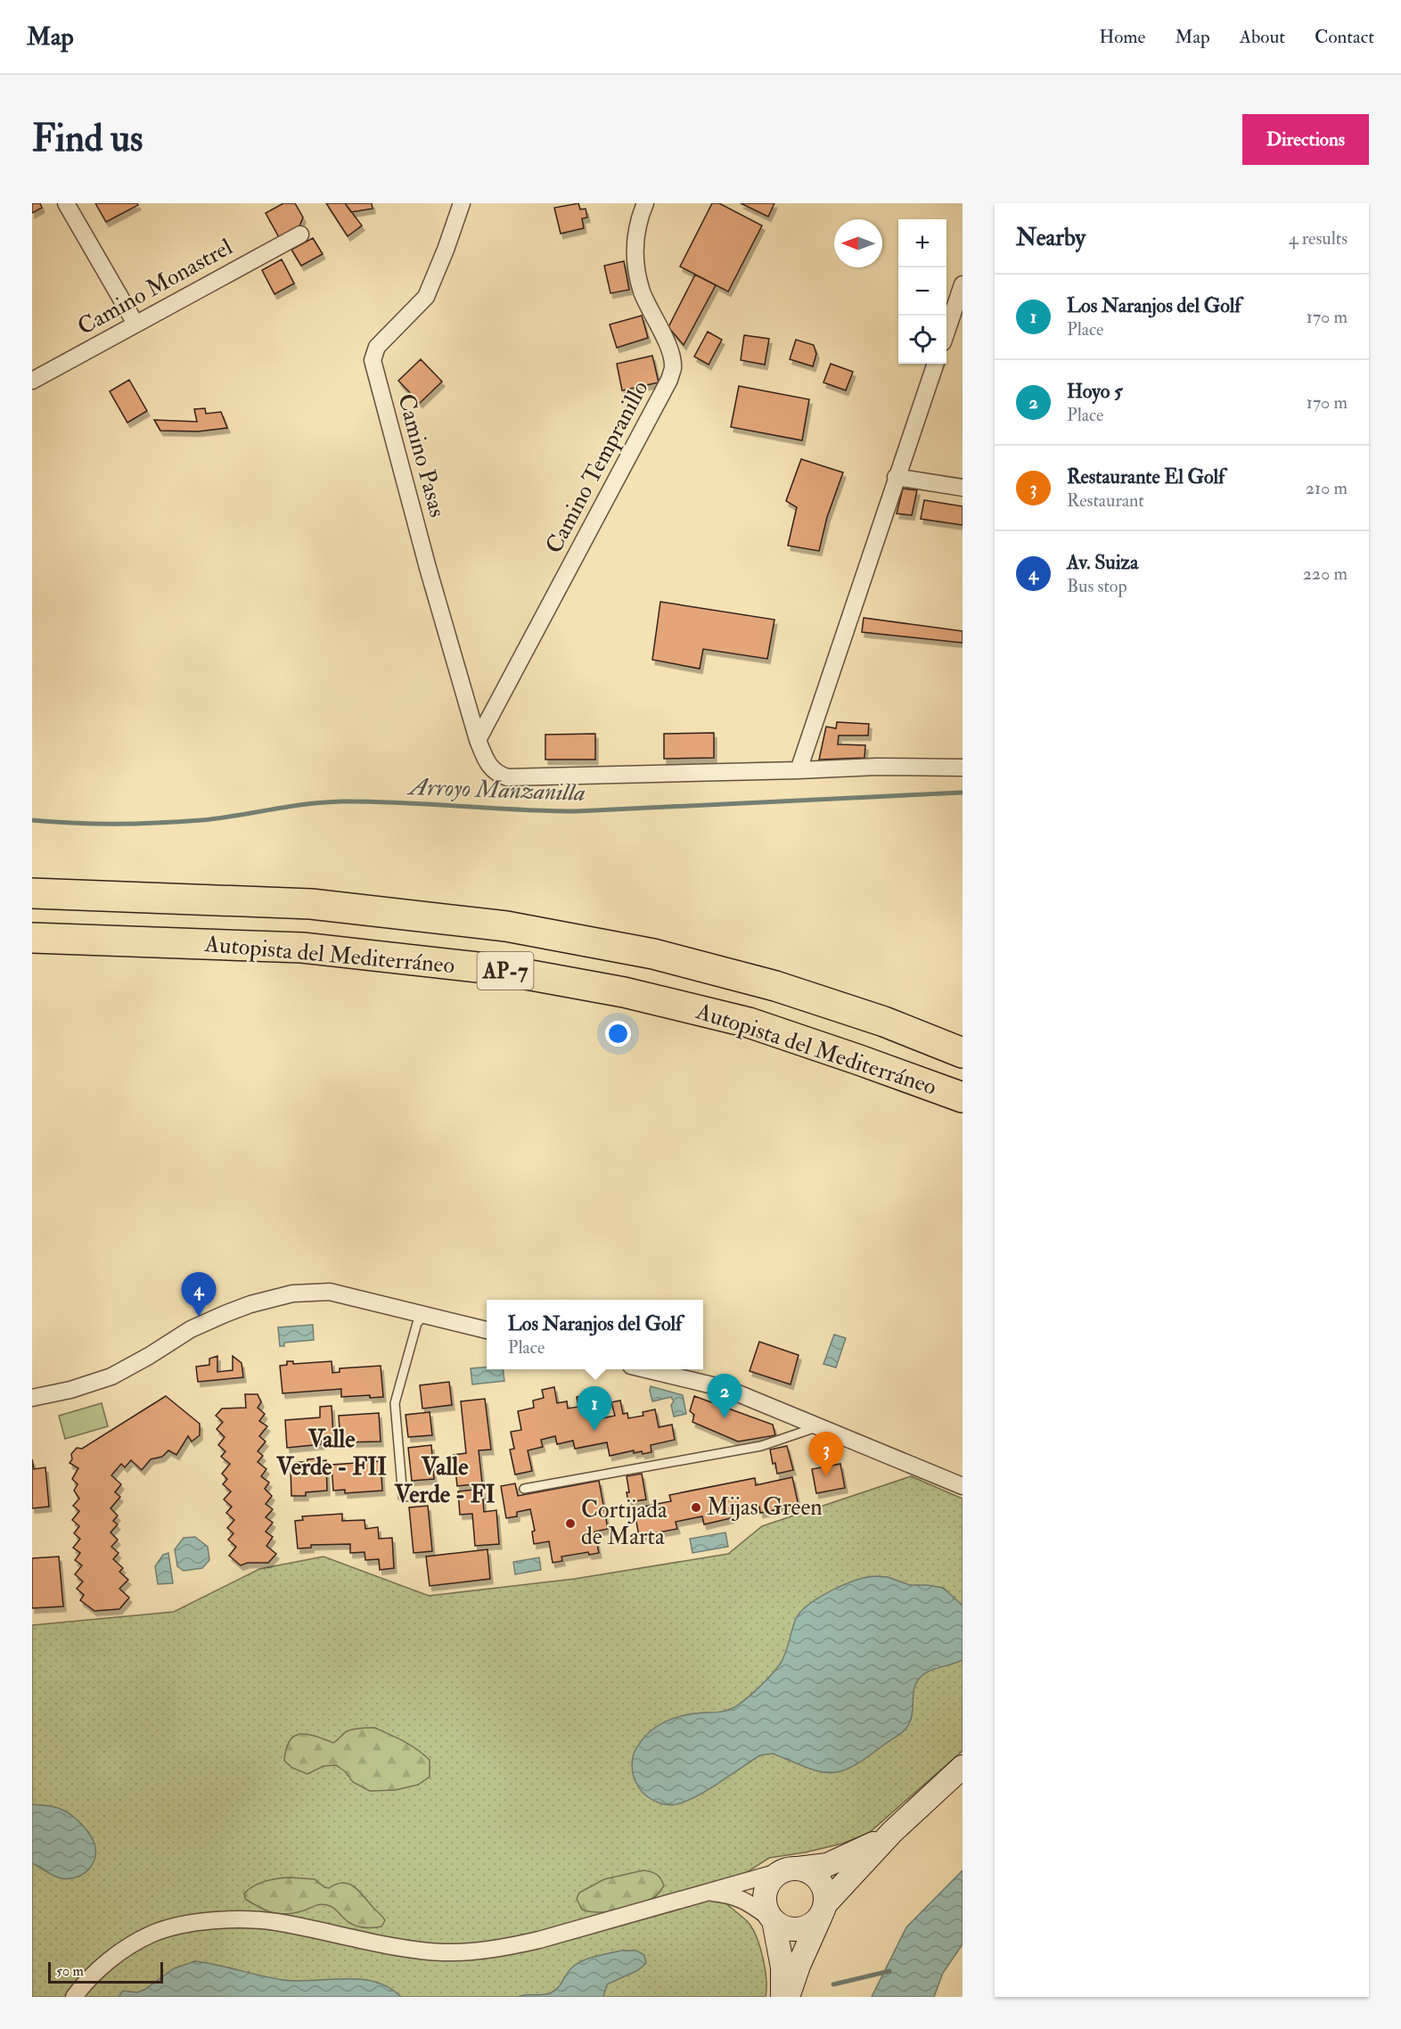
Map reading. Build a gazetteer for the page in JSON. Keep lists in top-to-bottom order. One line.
{"streets":{"highway":["Autopista del Mediterráneo","AP-7"],"street":["Camino Monastrel","Camino Pasas","Camino Tempranillo"]},"crossings":[["Camino Pasas","Camino Tempranillo"]],"districts":["Valle Verde - FII","Valle Verde - FI"],"water":["Arroyo Manzanilla"],"places":["Mijas Green","Cortijada de Marta"],"scale_bar":"50 m","north":"left","page":{"header":"Map","nav":["Home","Map","About","Contact"],"buttons":"Directions","title":"Find us","heading":["Nearby","4 results"],"map_buttons":["+","−"],"list":[{"mark":"1","name":"Los Naranjos del Golf","note":"Place","value":"170 m"},{"mark":"2","name":"Hoyo 5","note":"Place","value":"170 m"},{"mark":"3","name":"Restaurante El Golf","note":"Restaurant","value":"210 m"},{"mark":"4","name":"Av. Suiza","note":"Bus stop","value":"220 m"}],"pins":["4","2","1","3"],"popup":["Los Naranjos del Golf","Place"],"scale":"50 m"}}
